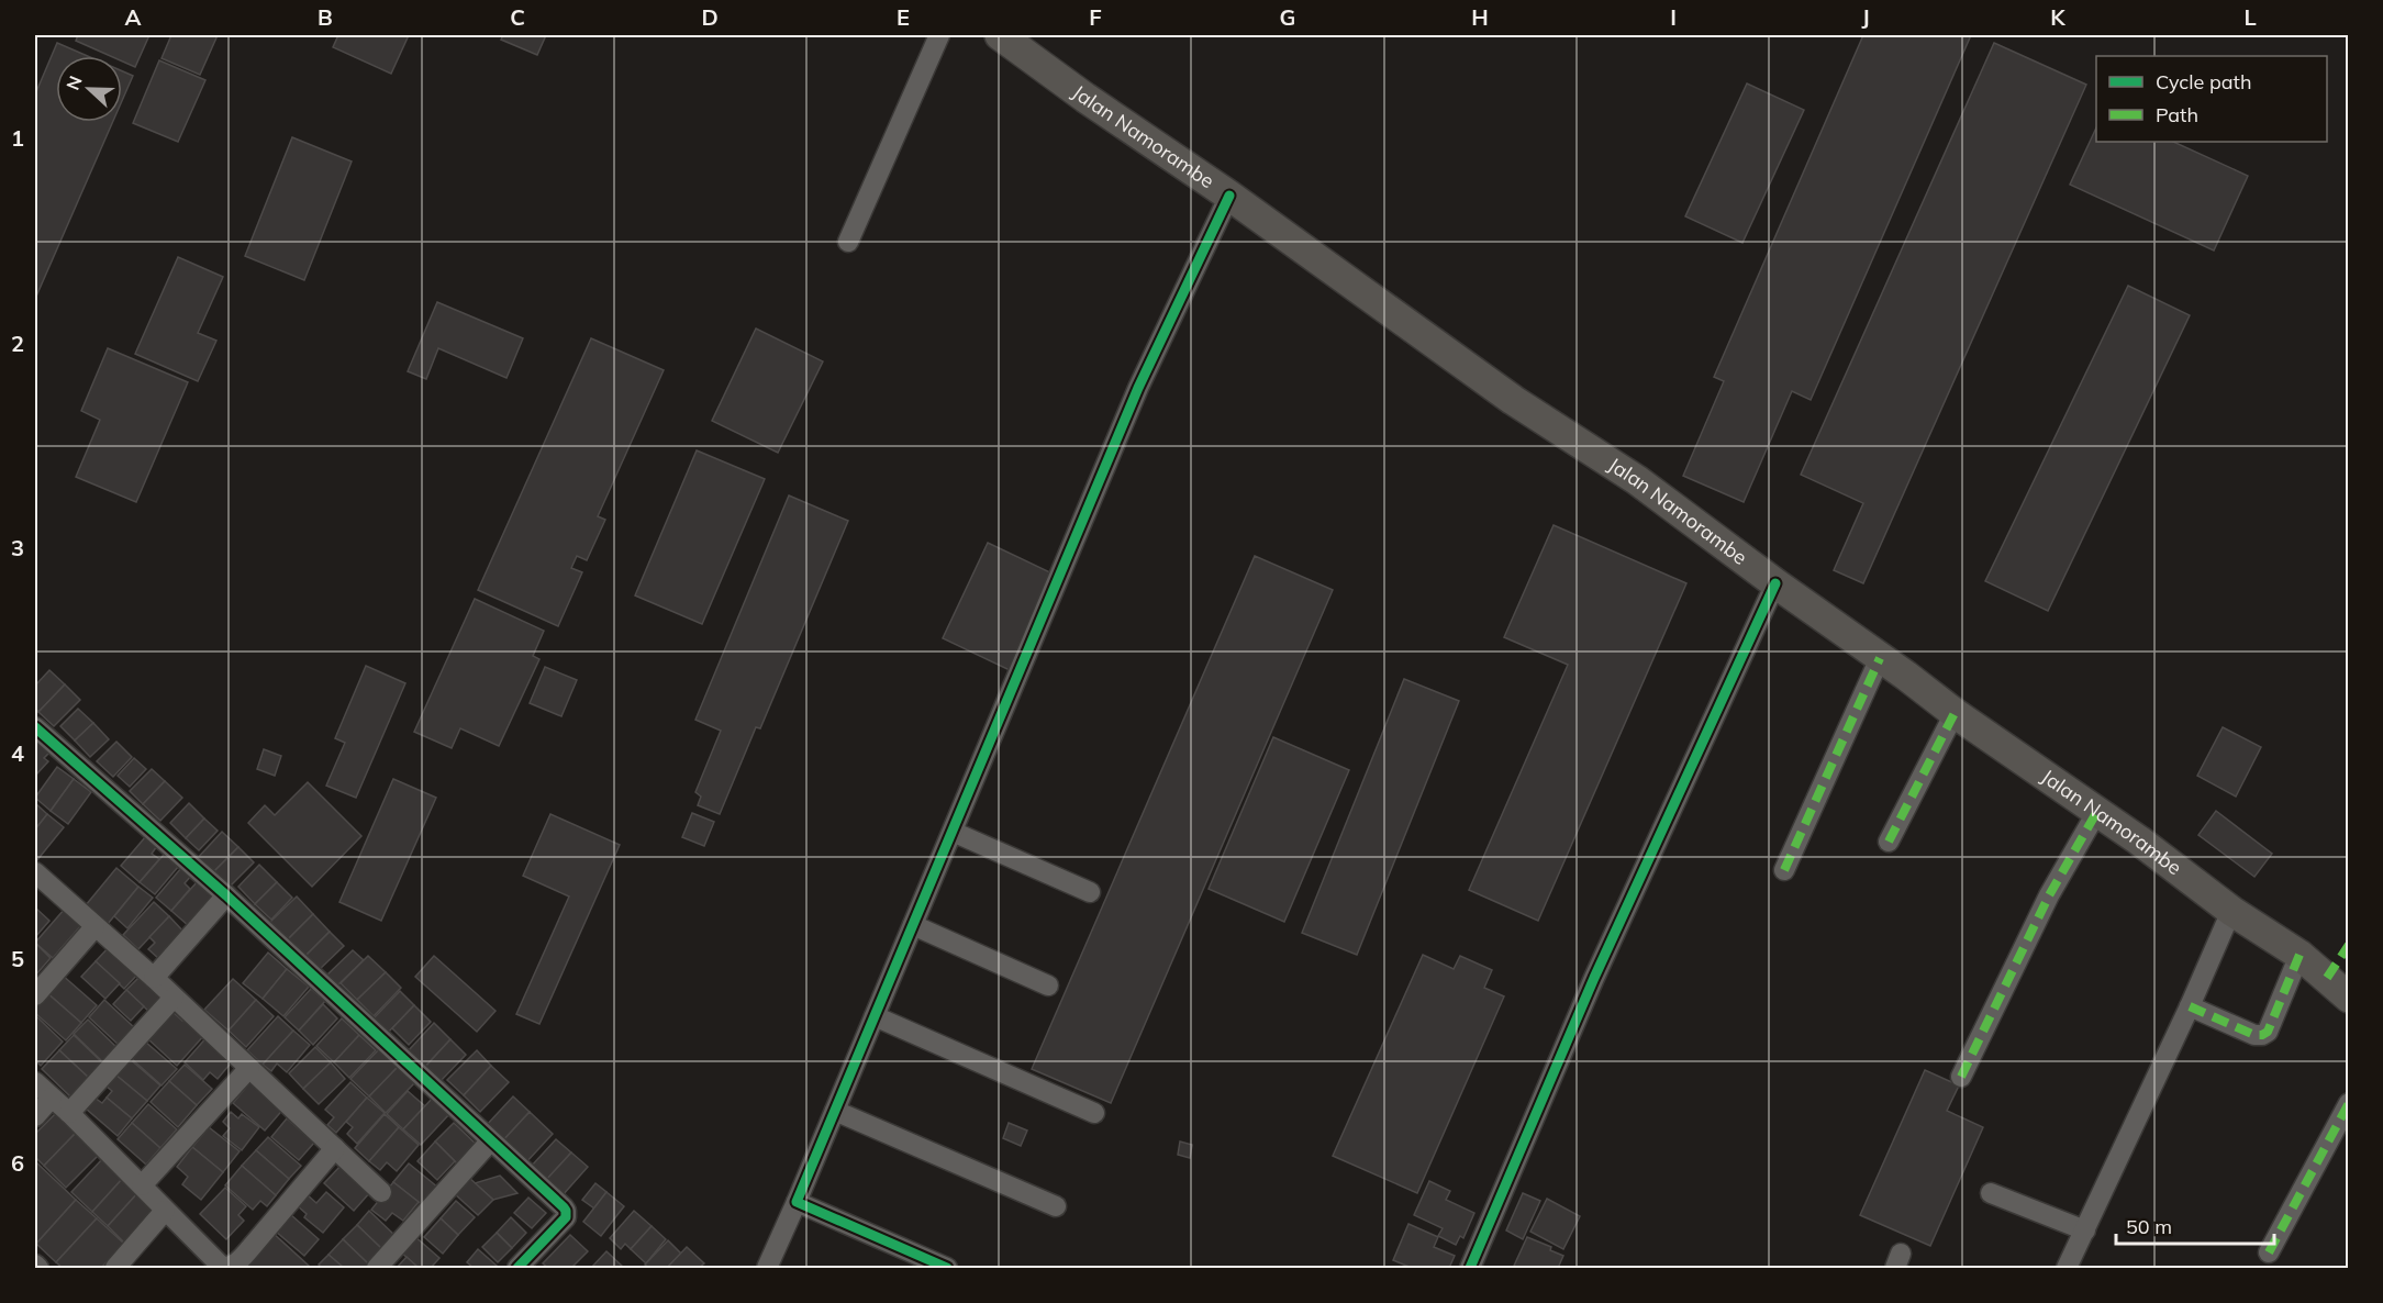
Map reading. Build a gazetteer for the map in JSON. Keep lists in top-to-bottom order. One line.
{"streets":{"main road":["Jalan Namorambe"]},"legend":["Cycle path","Path"],"scale_bar":"50 m","north":"left","grid":{"columns":["A","B","C","D","E","F","G","H","I","J","K","L"],"rows":["1","2","3","4","5","6"]}}
